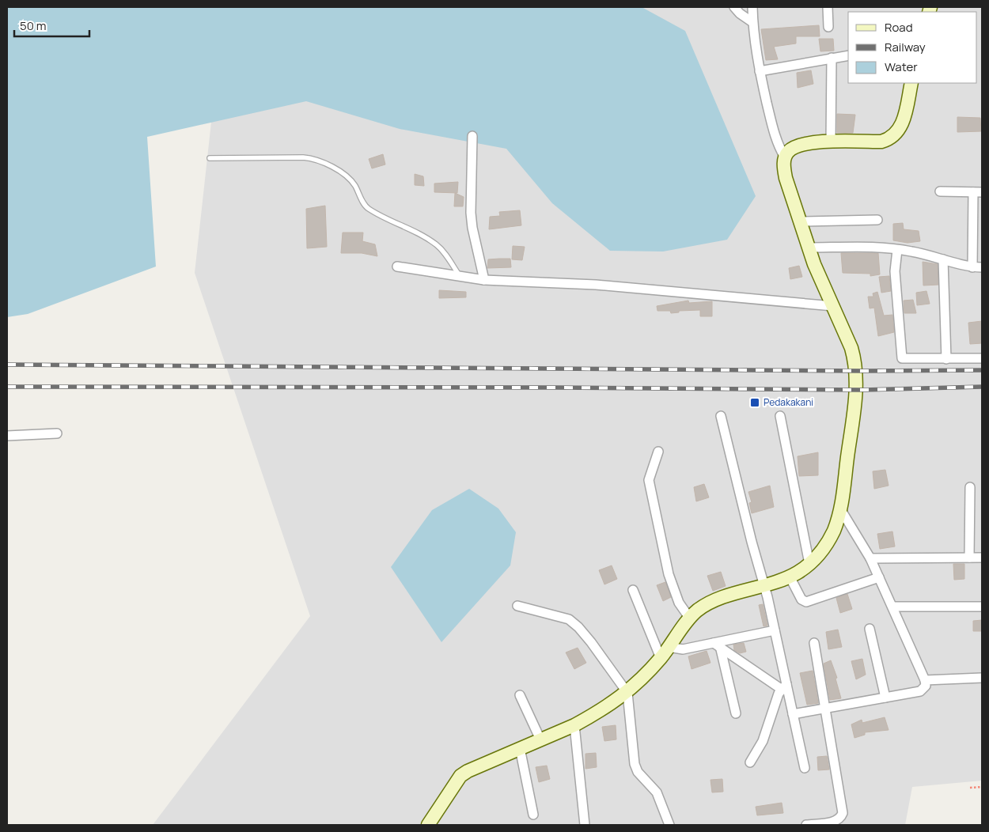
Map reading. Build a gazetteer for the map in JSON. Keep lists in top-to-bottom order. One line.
{"places":{"transit":["Pedakakani"]},"legend":["Road","Railway","Water"],"scale_bar":"50 m"}
